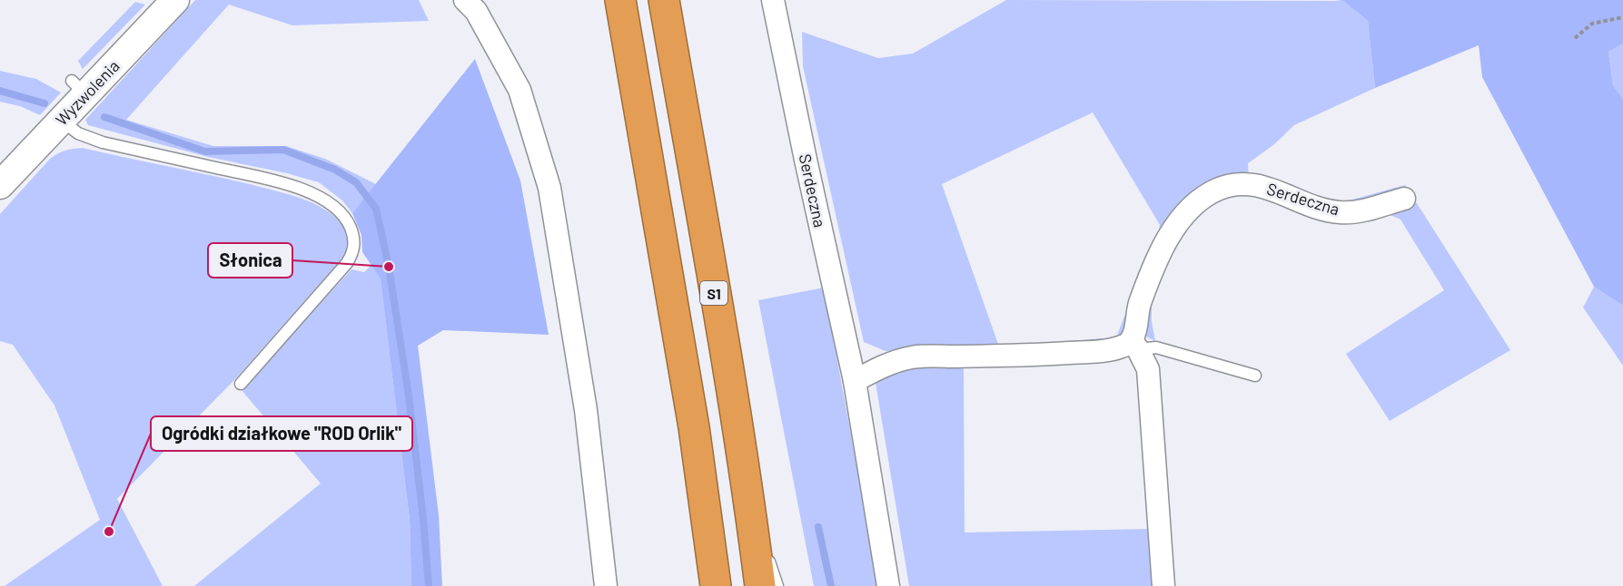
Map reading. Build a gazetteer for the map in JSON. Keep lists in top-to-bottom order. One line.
{"streets":{"highway":["S1"],"street":["Wyzwolenia","Serdeczna"]},"places":["Słonica","Ogródki działkowe \"ROD Orlik\""]}
